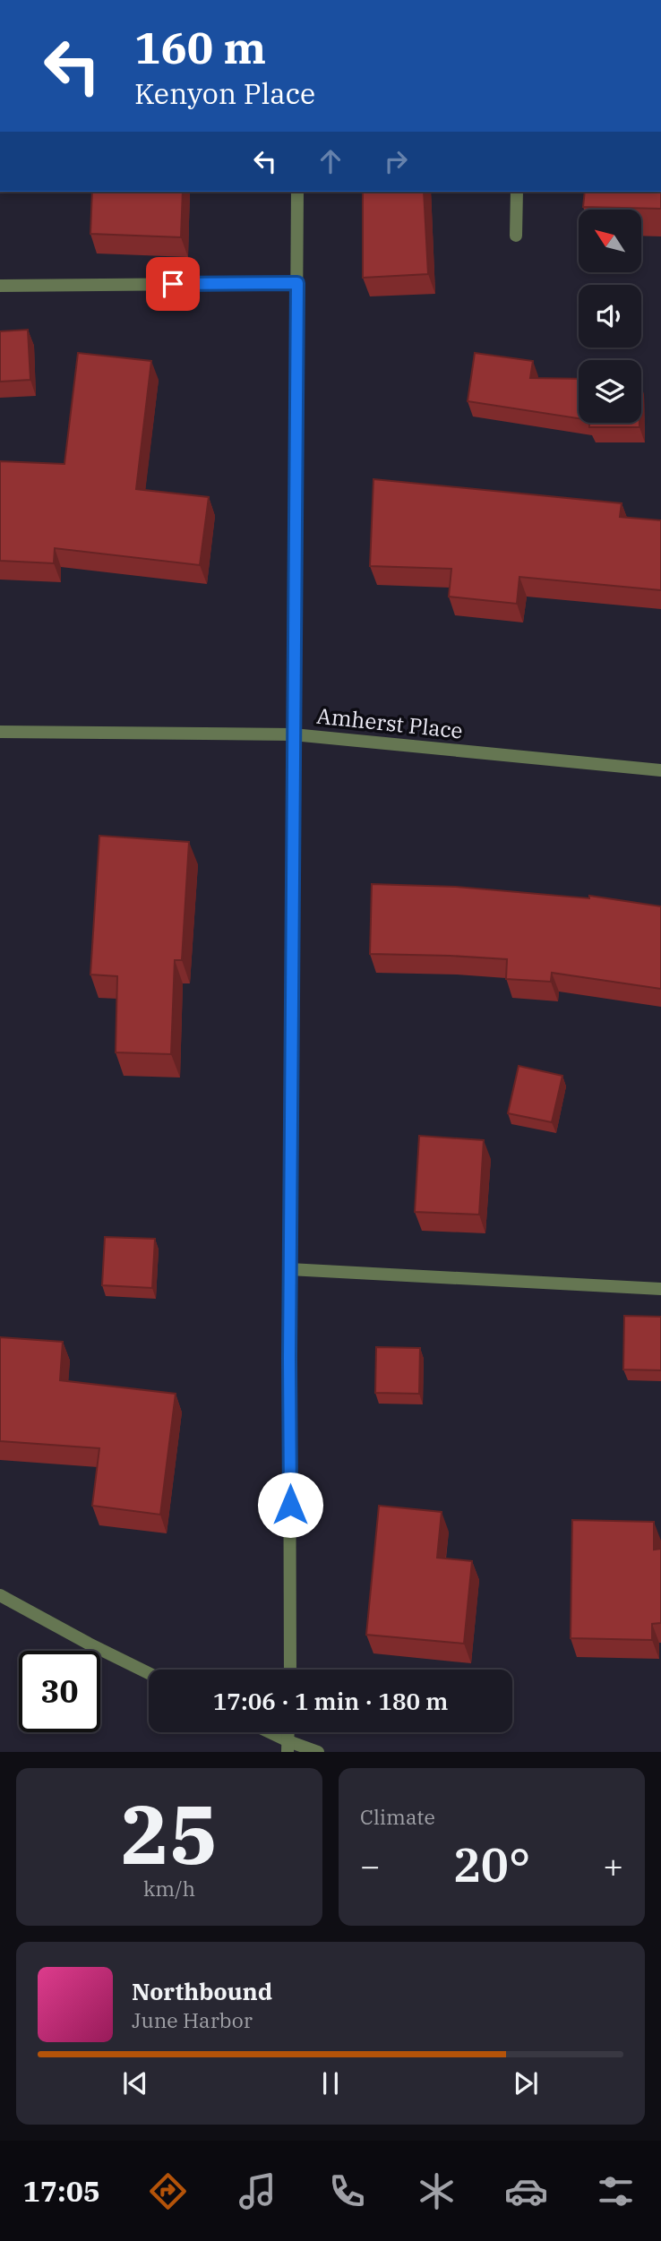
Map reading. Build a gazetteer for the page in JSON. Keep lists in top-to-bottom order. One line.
{"streets":{"street":["Amherst Place"]},"north":"top left","page":{"turn":["160 m","Kenyon Place"],"limit":"30","trip":"17:06 · 1 min · 180 m","tile":[["25","km/h"],"Climate"],"heat":["−","20°","+"],"song":["Northbound","June Harbor"],"tabs":"17:05"}}
